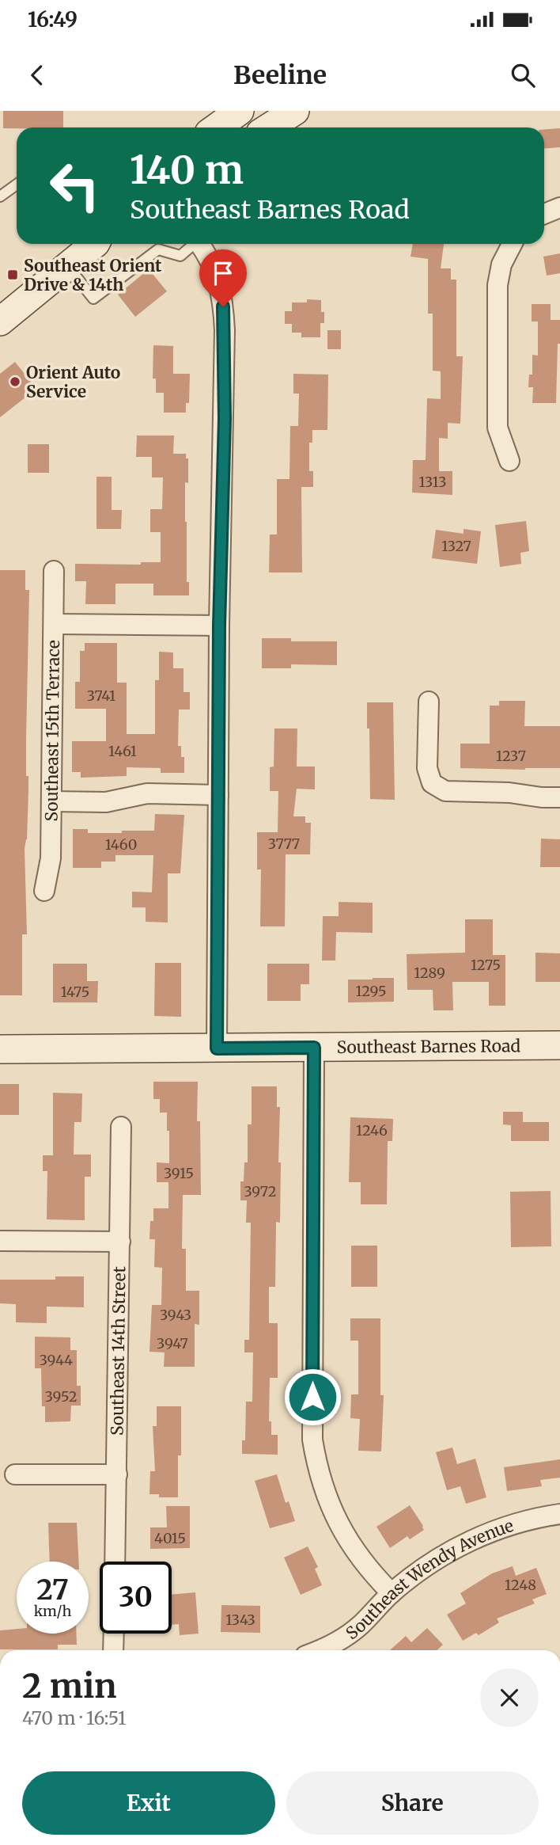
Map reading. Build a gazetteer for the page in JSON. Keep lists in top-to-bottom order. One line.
{"streets":{"street":["Southeast 15th Terrace","Southeast Barnes Road","Southeast 14th Street","Southeast Wendy Avenue"]},"places":{"transit":["Southeast Orient Drive & 14th"],"other":["Orient Auto Service"]},"house_numbers":["1313","1327","3741","1461","1237","3777","1460","1275","1289","1295","1475","1246","3915","3972","3943","3947","3944","3952","4015","1248","1343"],"page":{"status":"16:49","header":"Beeline","turn":["140 m","Southeast Barnes Road"],"speed":"27 km/h","limit":"30","heading":["2 min","470 m · 16:51"],"buttons":["Exit","Share"]}}
